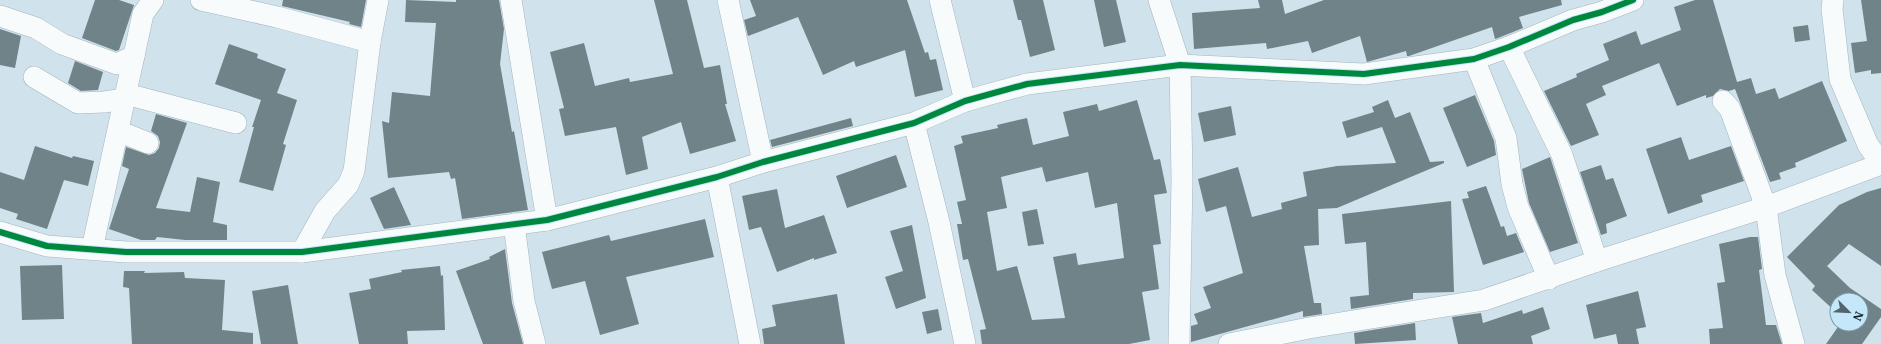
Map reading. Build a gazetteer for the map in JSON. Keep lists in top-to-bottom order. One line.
{"north":"bottom right"}
